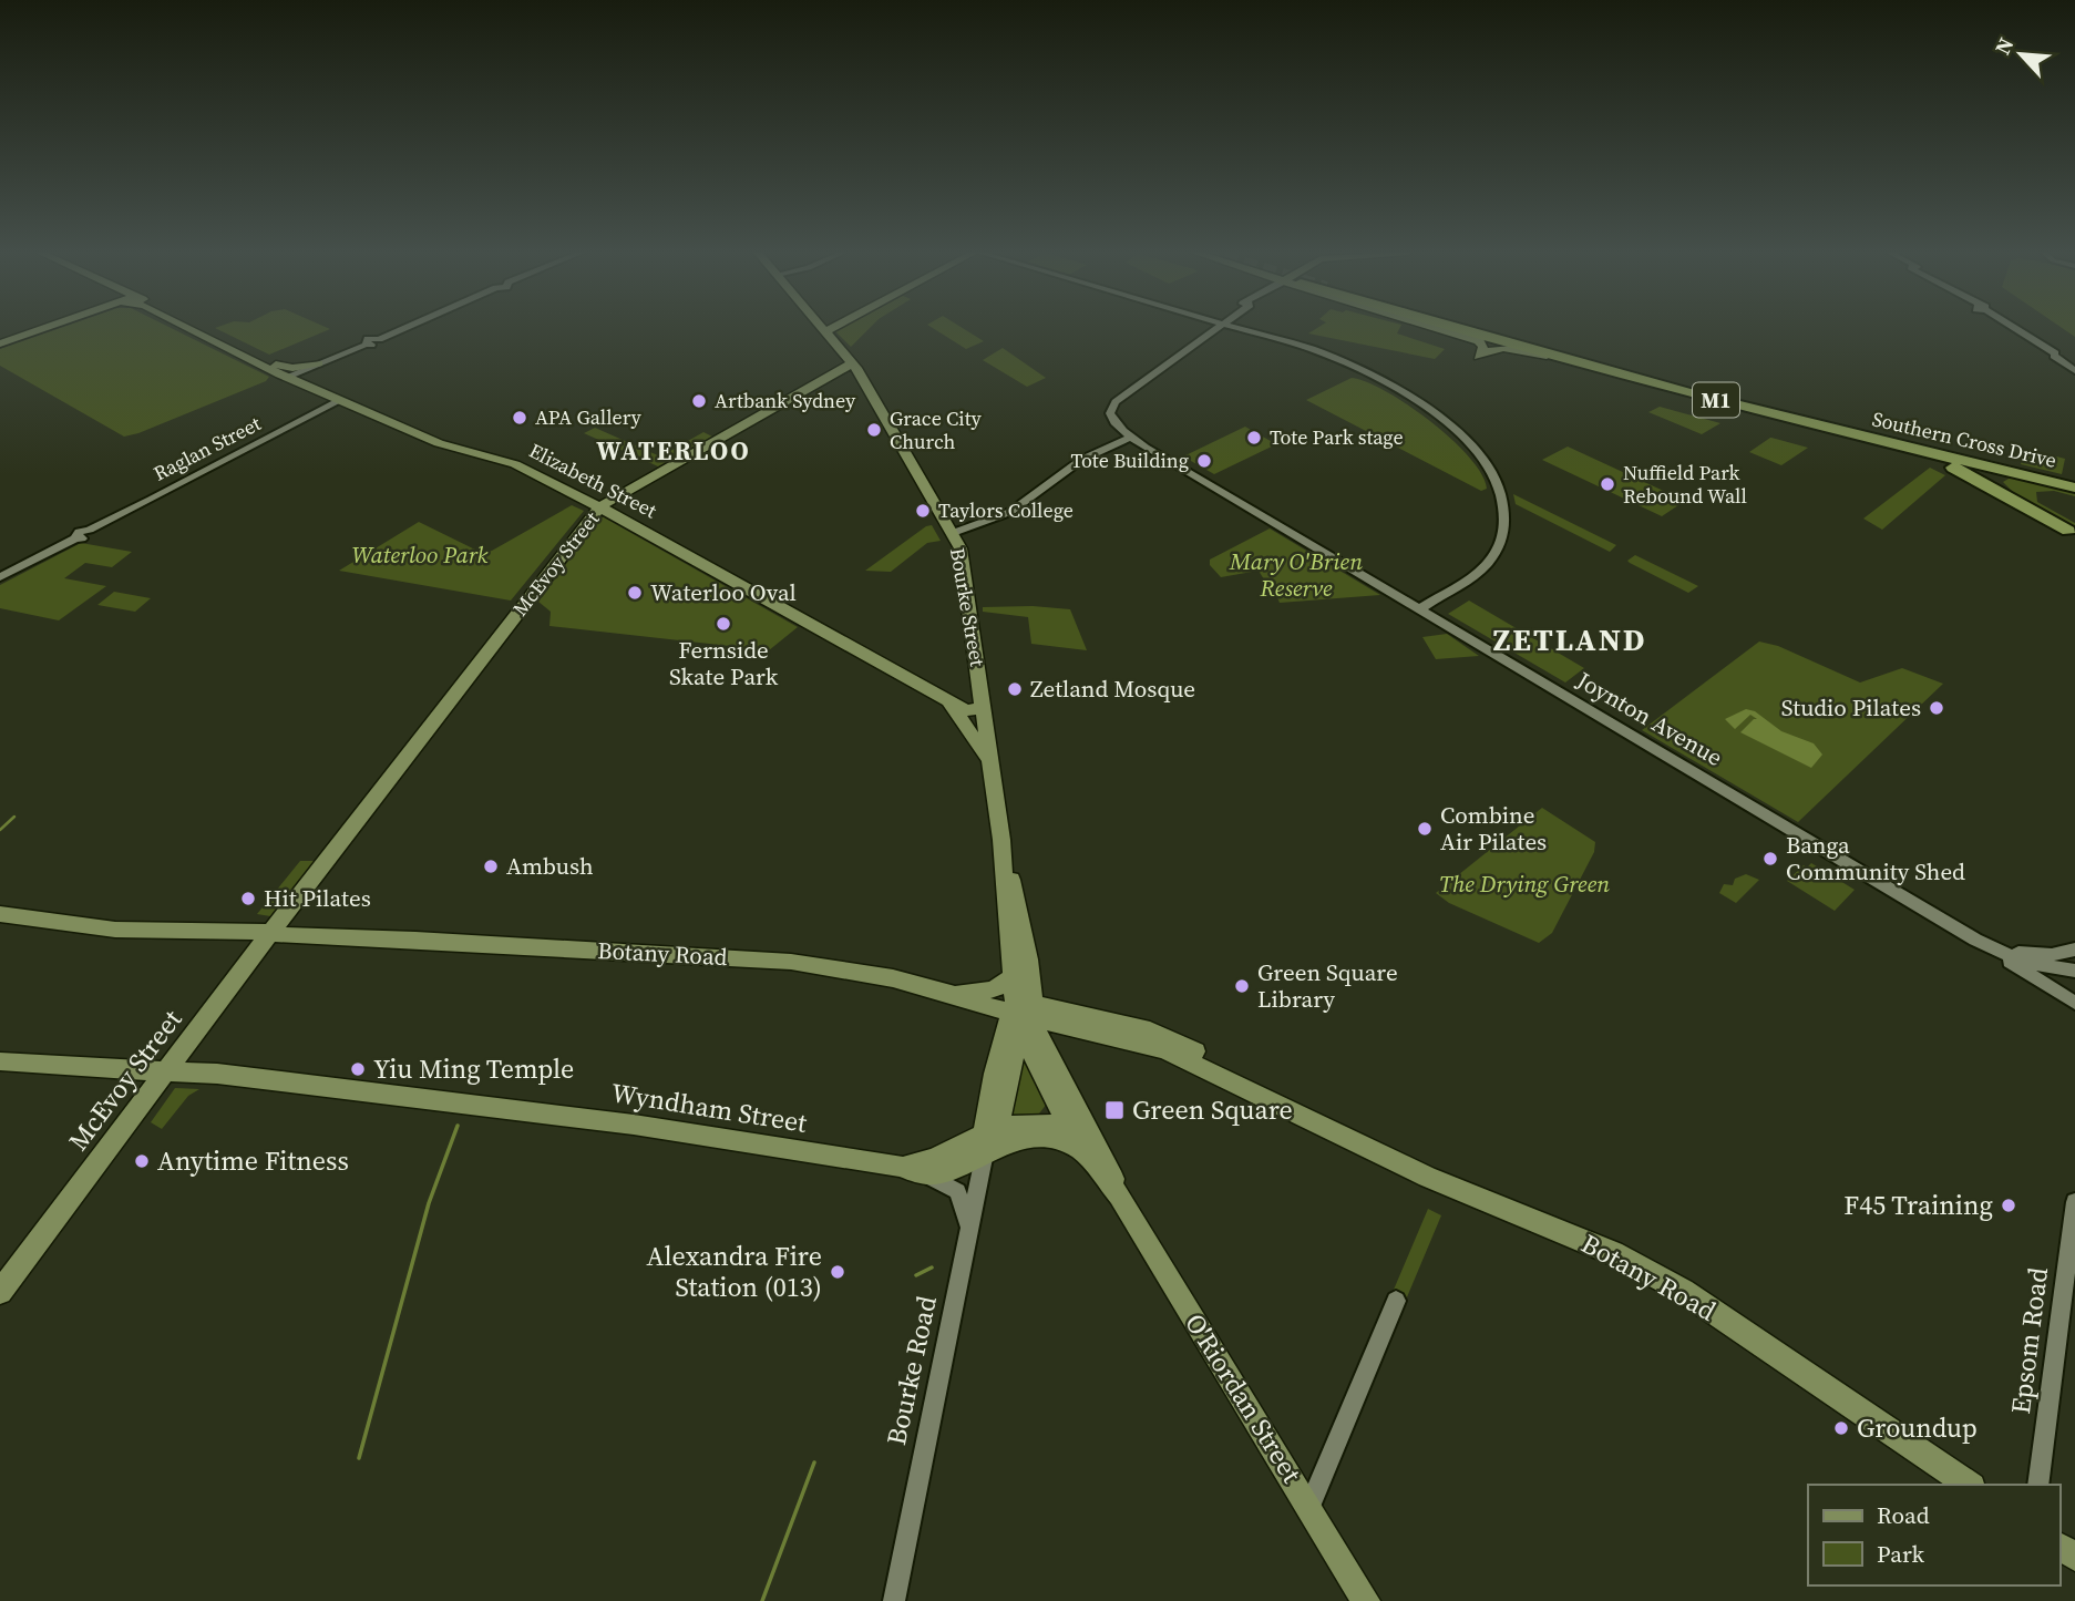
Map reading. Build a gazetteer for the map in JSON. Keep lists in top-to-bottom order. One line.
{"streets":{"highway":["M1","Southern Cross Drive"],"main road":["Elizabeth Street","McEvoy Street","Bourke Street","Botany Road","Wyndham Street","Bourke Road","O'Riordan Street"],"street":["Raglan Street","Joynton Avenue","Epsom Road"]},"crossings":[["M1","Southern Cross Drive"],["Raglan Street","Elizabeth Street"],["Elizabeth Street","McEvoy Street"],["Elizabeth Street","Bourke Street"],["McEvoy Street","Bourke Street"],["McEvoy Street","Botany Road"],["McEvoy Street","Wyndham Street"],["Bourke Street","Botany Road"],["Bourke Street","Bourke Road"],["Bourke Street","O'Riordan Street"],["Botany Road","Bourke Road"],["Botany Road","O'Riordan Street"],["Wyndham Street","Bourke Road"],["Wyndham Street","O'Riordan Street"],["Bourke Road","O'Riordan Street"]],"districts":["WATERLOO","ZETLAND"],"parks":["Waterloo Park","Mary O'Brien Reserve","The Drying Green"],"places":{"other":["Artbank Sydney","APA Gallery","Grace City Church","Tote Park stage","Tote Building","Nuffield Park Rebound Wall","Taylors College","Waterloo Oval","Fernside Skate Park","Zetland Mosque","Studio Pilates","Combine Air Pilates","Banga Community Shed","Ambush","Hit Pilates","Green Square Library","Yiu Ming Temple","Anytime Fitness","F45 Training","Alexandra Fire Station (013)","Groundup"],"transit":["Green Square"]},"legend":["Road","Park"],"north":"top left"}
